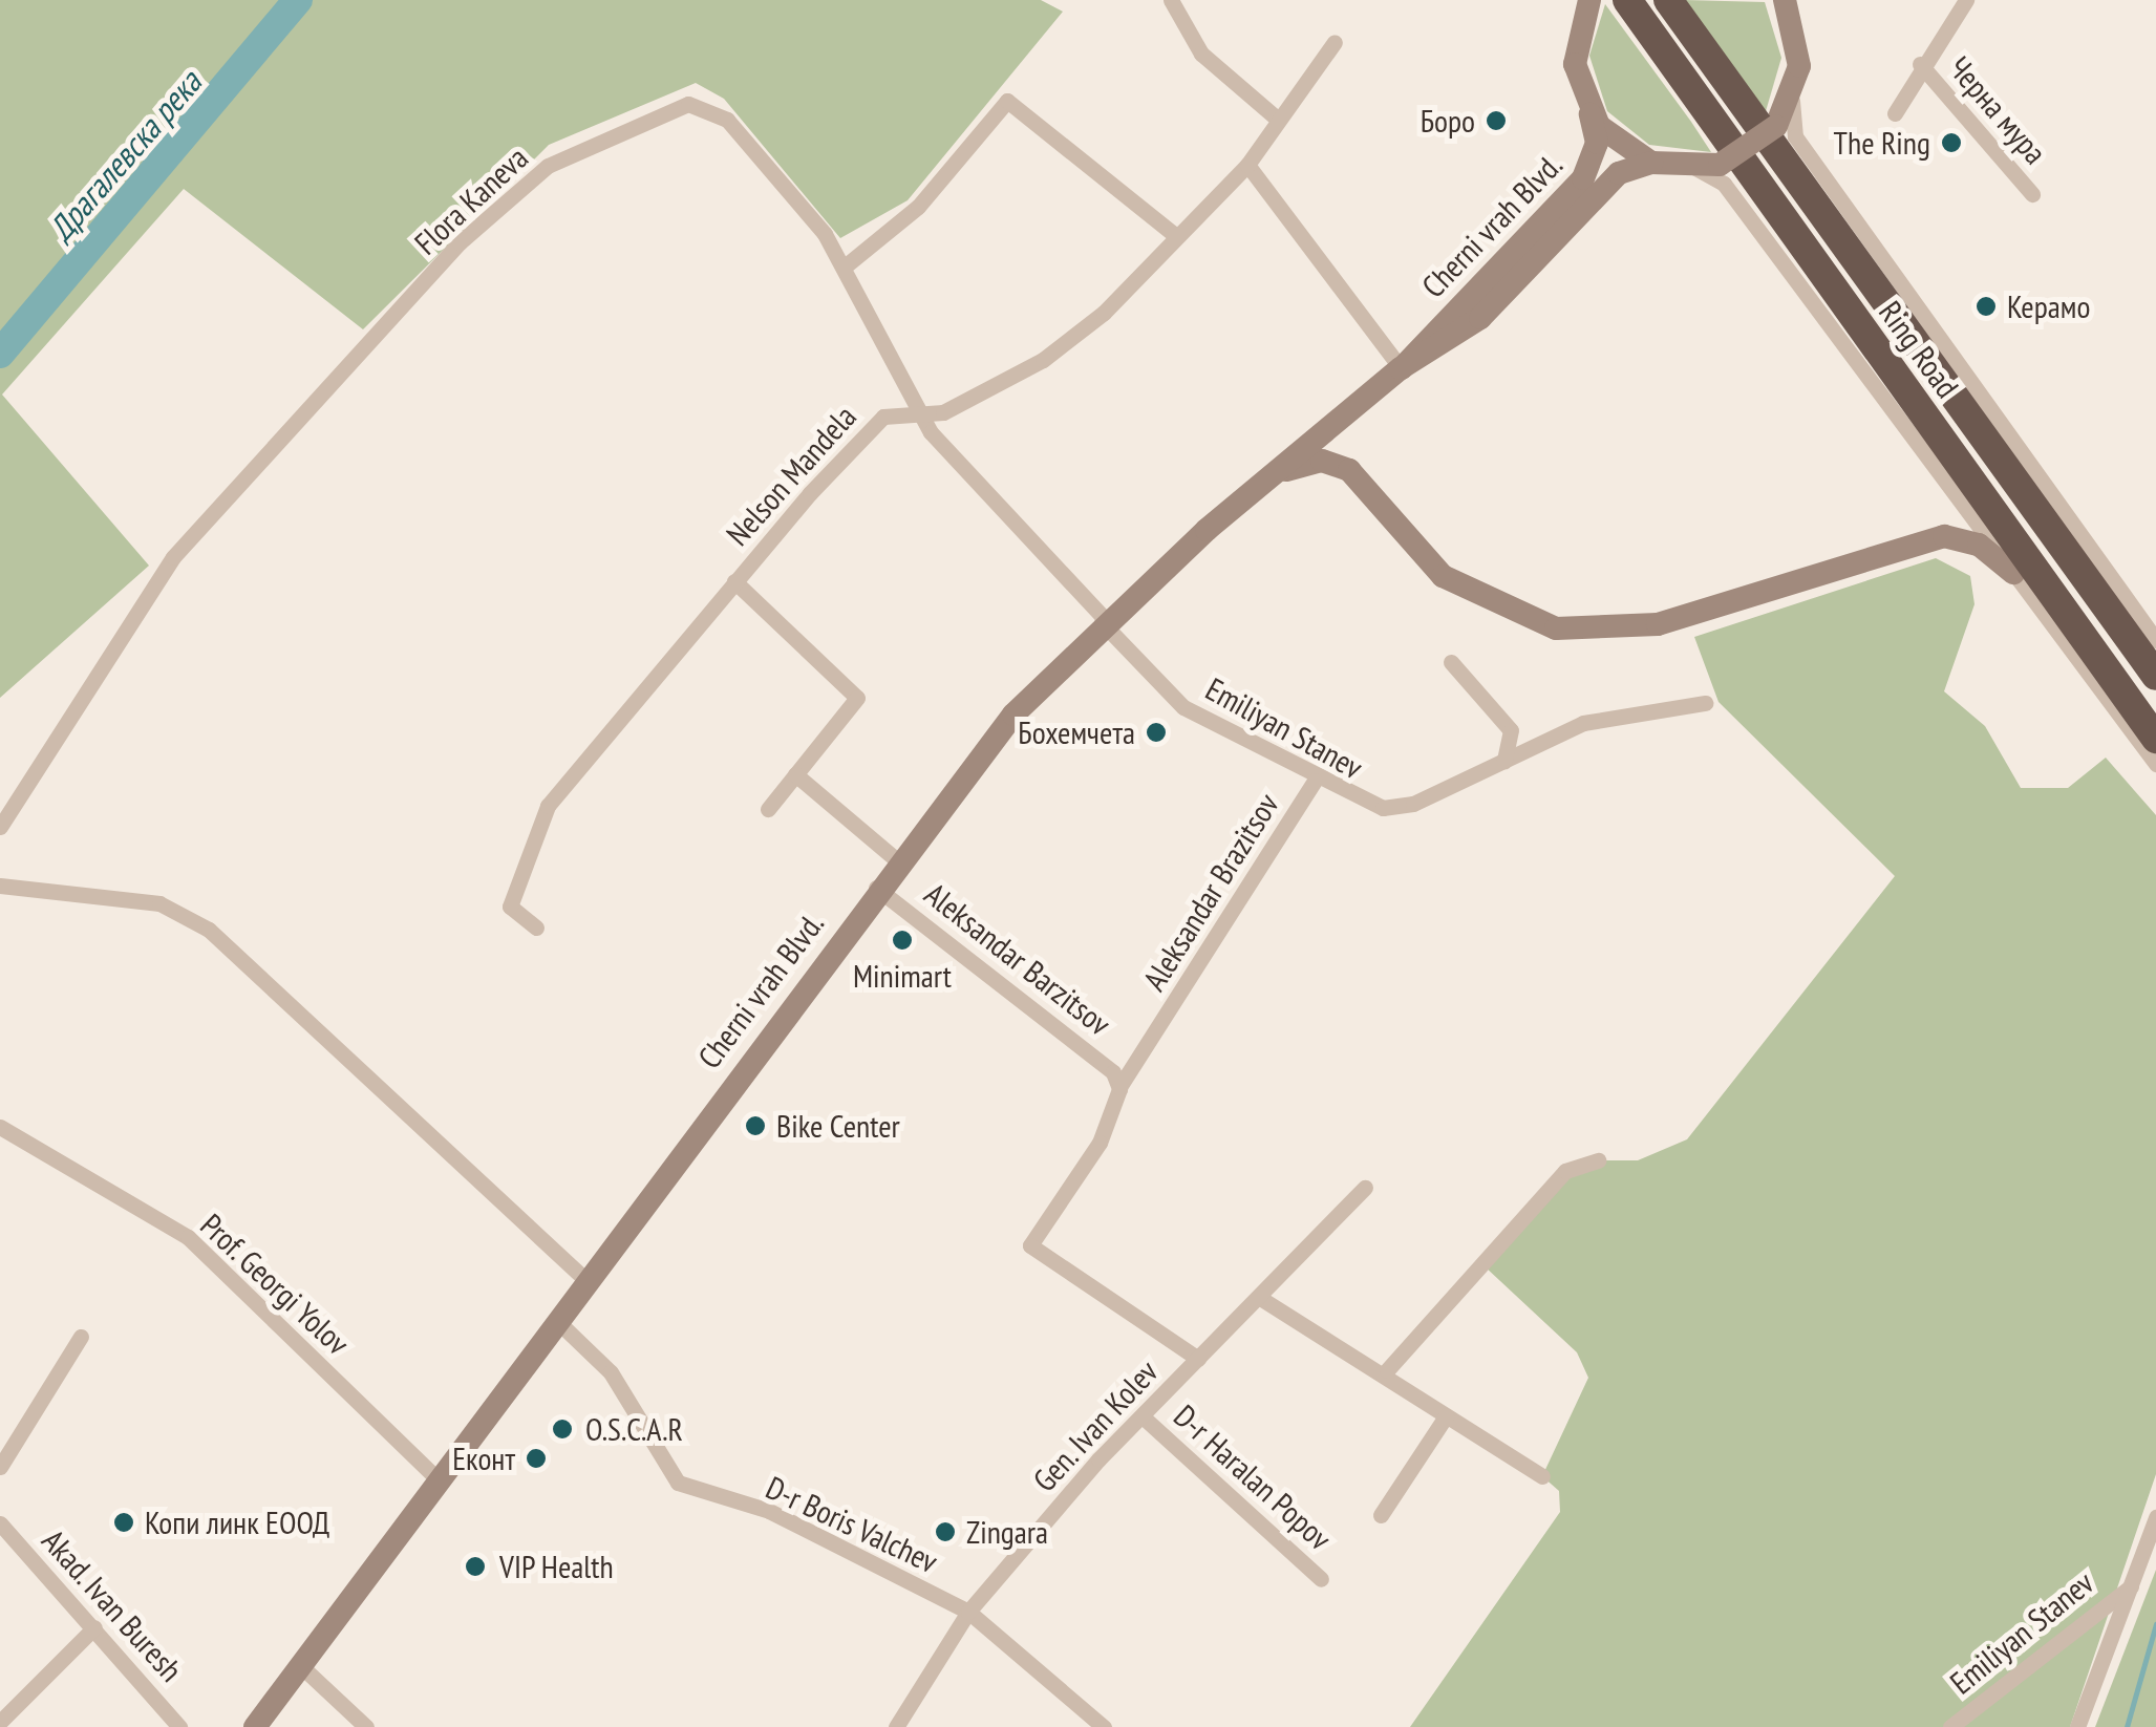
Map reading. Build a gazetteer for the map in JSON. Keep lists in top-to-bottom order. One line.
{"streets":{"highway":["Ring Road"],"main road":["Cherni vrah Blvd."],"street":["Черна мура","Flora Kaneva","Nelson Mandela","Emiliyan Stanev","Aleksandar Brazitsov","Aleksandar Barzitsov","Prof. Georgi Yolov","Gen. Ivan Kolev","D-r Haralan Popov","D-r Boris Valchev","Akad. Ivan Buresh"]},"crossings":[["Flora Kaneva","Cherni vrah Blvd."],["Flora Kaneva","Nelson Mandela"],["Flora Kaneva","Emiliyan Stanev"],["Cherni vrah Blvd.","Emiliyan Stanev"],["Cherni vrah Blvd.","Aleksandar Barzitsov"],["Cherni vrah Blvd.","Prof. Georgi Yolov"],["Cherni vrah Blvd.","D-r Boris Valchev"],["Emiliyan Stanev","Aleksandar Brazitsov"],["Aleksandar Brazitsov","Aleksandar Barzitsov"],["Gen. Ivan Kolev","D-r Haralan Popov"],["Gen. Ivan Kolev","D-r Boris Valchev"]],"water":["Драгалевска река"],"places":["Боро","The Ring","Керамо","Бохемчета","Minimart","Bike Center","O.S.C.A.R","Еконт","Копи линк ЕООД","Zingara","VIP Health"]}
